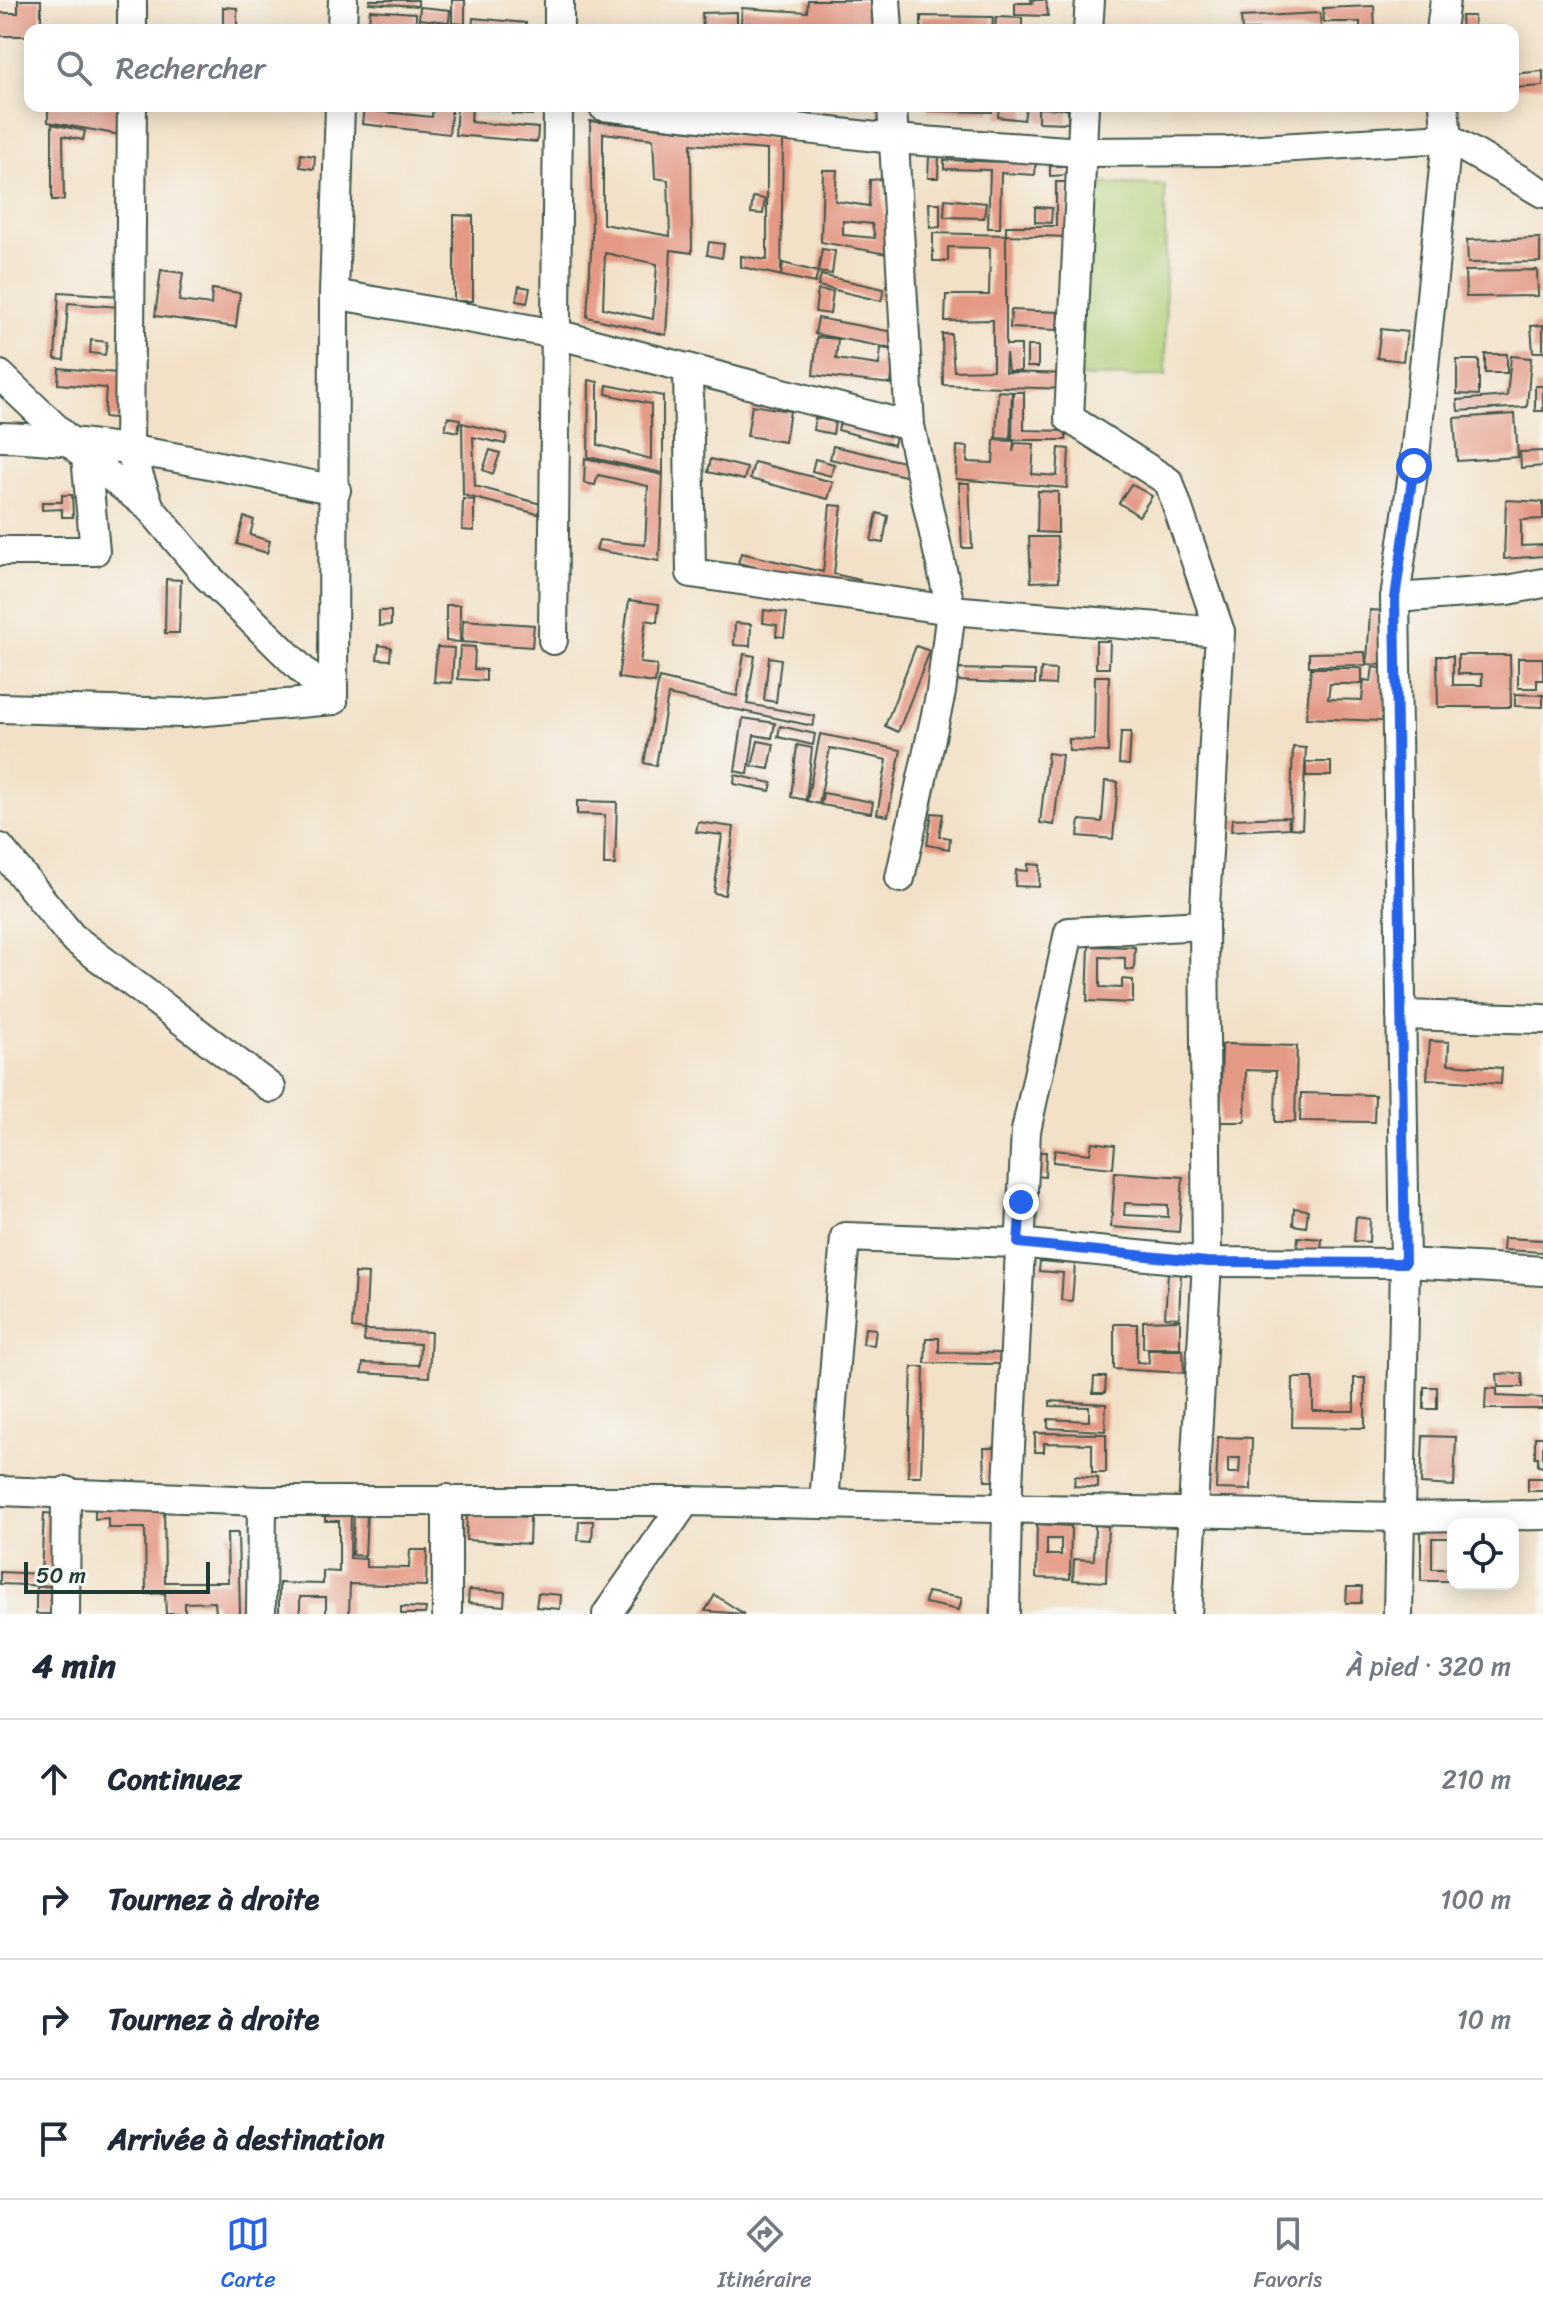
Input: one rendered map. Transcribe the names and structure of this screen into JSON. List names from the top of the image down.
{
  "scale_bar": "50 m",
  "page": {
    "search": "Rechercher",
    "scale": "50 m",
    "heading": ["4 min", "À pied · 320 m"],
    "list": [
      ["Continuez", "210 m"],
      ["Tournez à droite", "100 m"],
      ["Tournez à droite", "10 m"],
      "Arrivée à destination"
    ],
    "nav": ["Carte", "Itinéraire", "Favoris"]
  }
}
